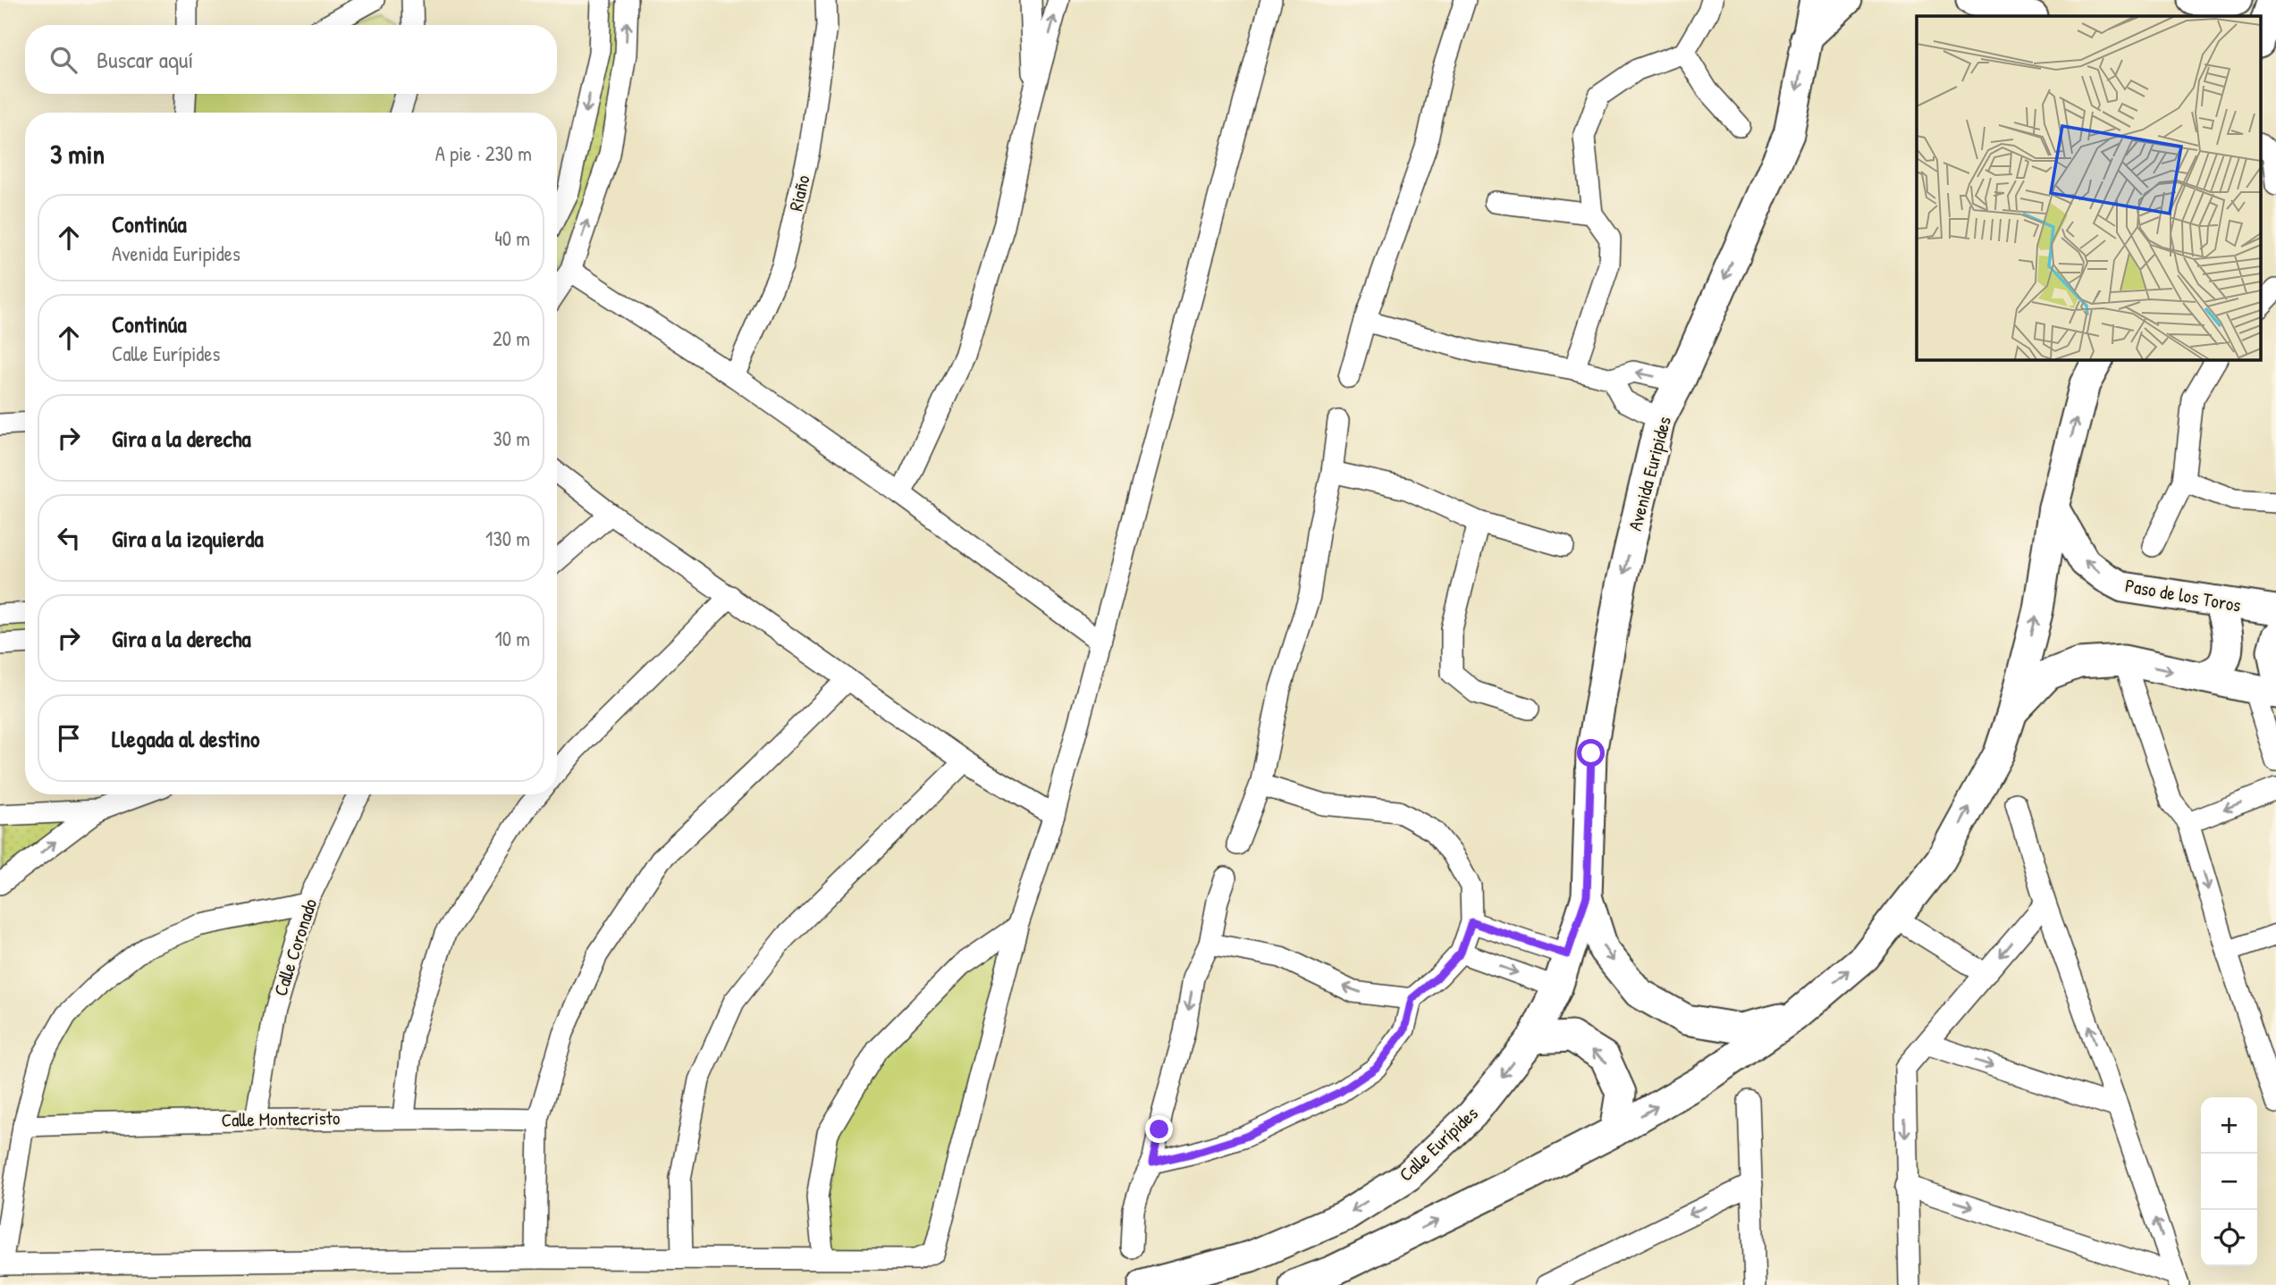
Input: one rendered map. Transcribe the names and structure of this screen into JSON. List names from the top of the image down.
{
  "streets": {
    "street": [
      "Riaño",
      "Avenida Euripides",
      "Paso de los Toros",
      "Calle Coronado",
      "Calle Montecristo",
      "Calle Eurípides"
    ]
  },
  "crossings": [
    ["Avenida Euripides", "Calle Eurípides"],
    ["Calle Coronado", "Calle Montecristo"]
  ],
  "one_way": ["Avenida Euripides"],
  "page": {
    "search": "Buscar aquí",
    "heading": ["3 min", "A pie · 230 m"],
    "list": [
      ["Continúa", "Avenida Euripides", "40 m"],
      ["Continúa", "Calle Eurípides", "20 m"],
      ["Gira a la derecha", "30 m"],
      ["Gira a la izquierda", "130 m"],
      ["Gira a la derecha", "10 m"],
      "Llegada al destino"
    ],
    "map_buttons": ["+", "−"]
  }
}
